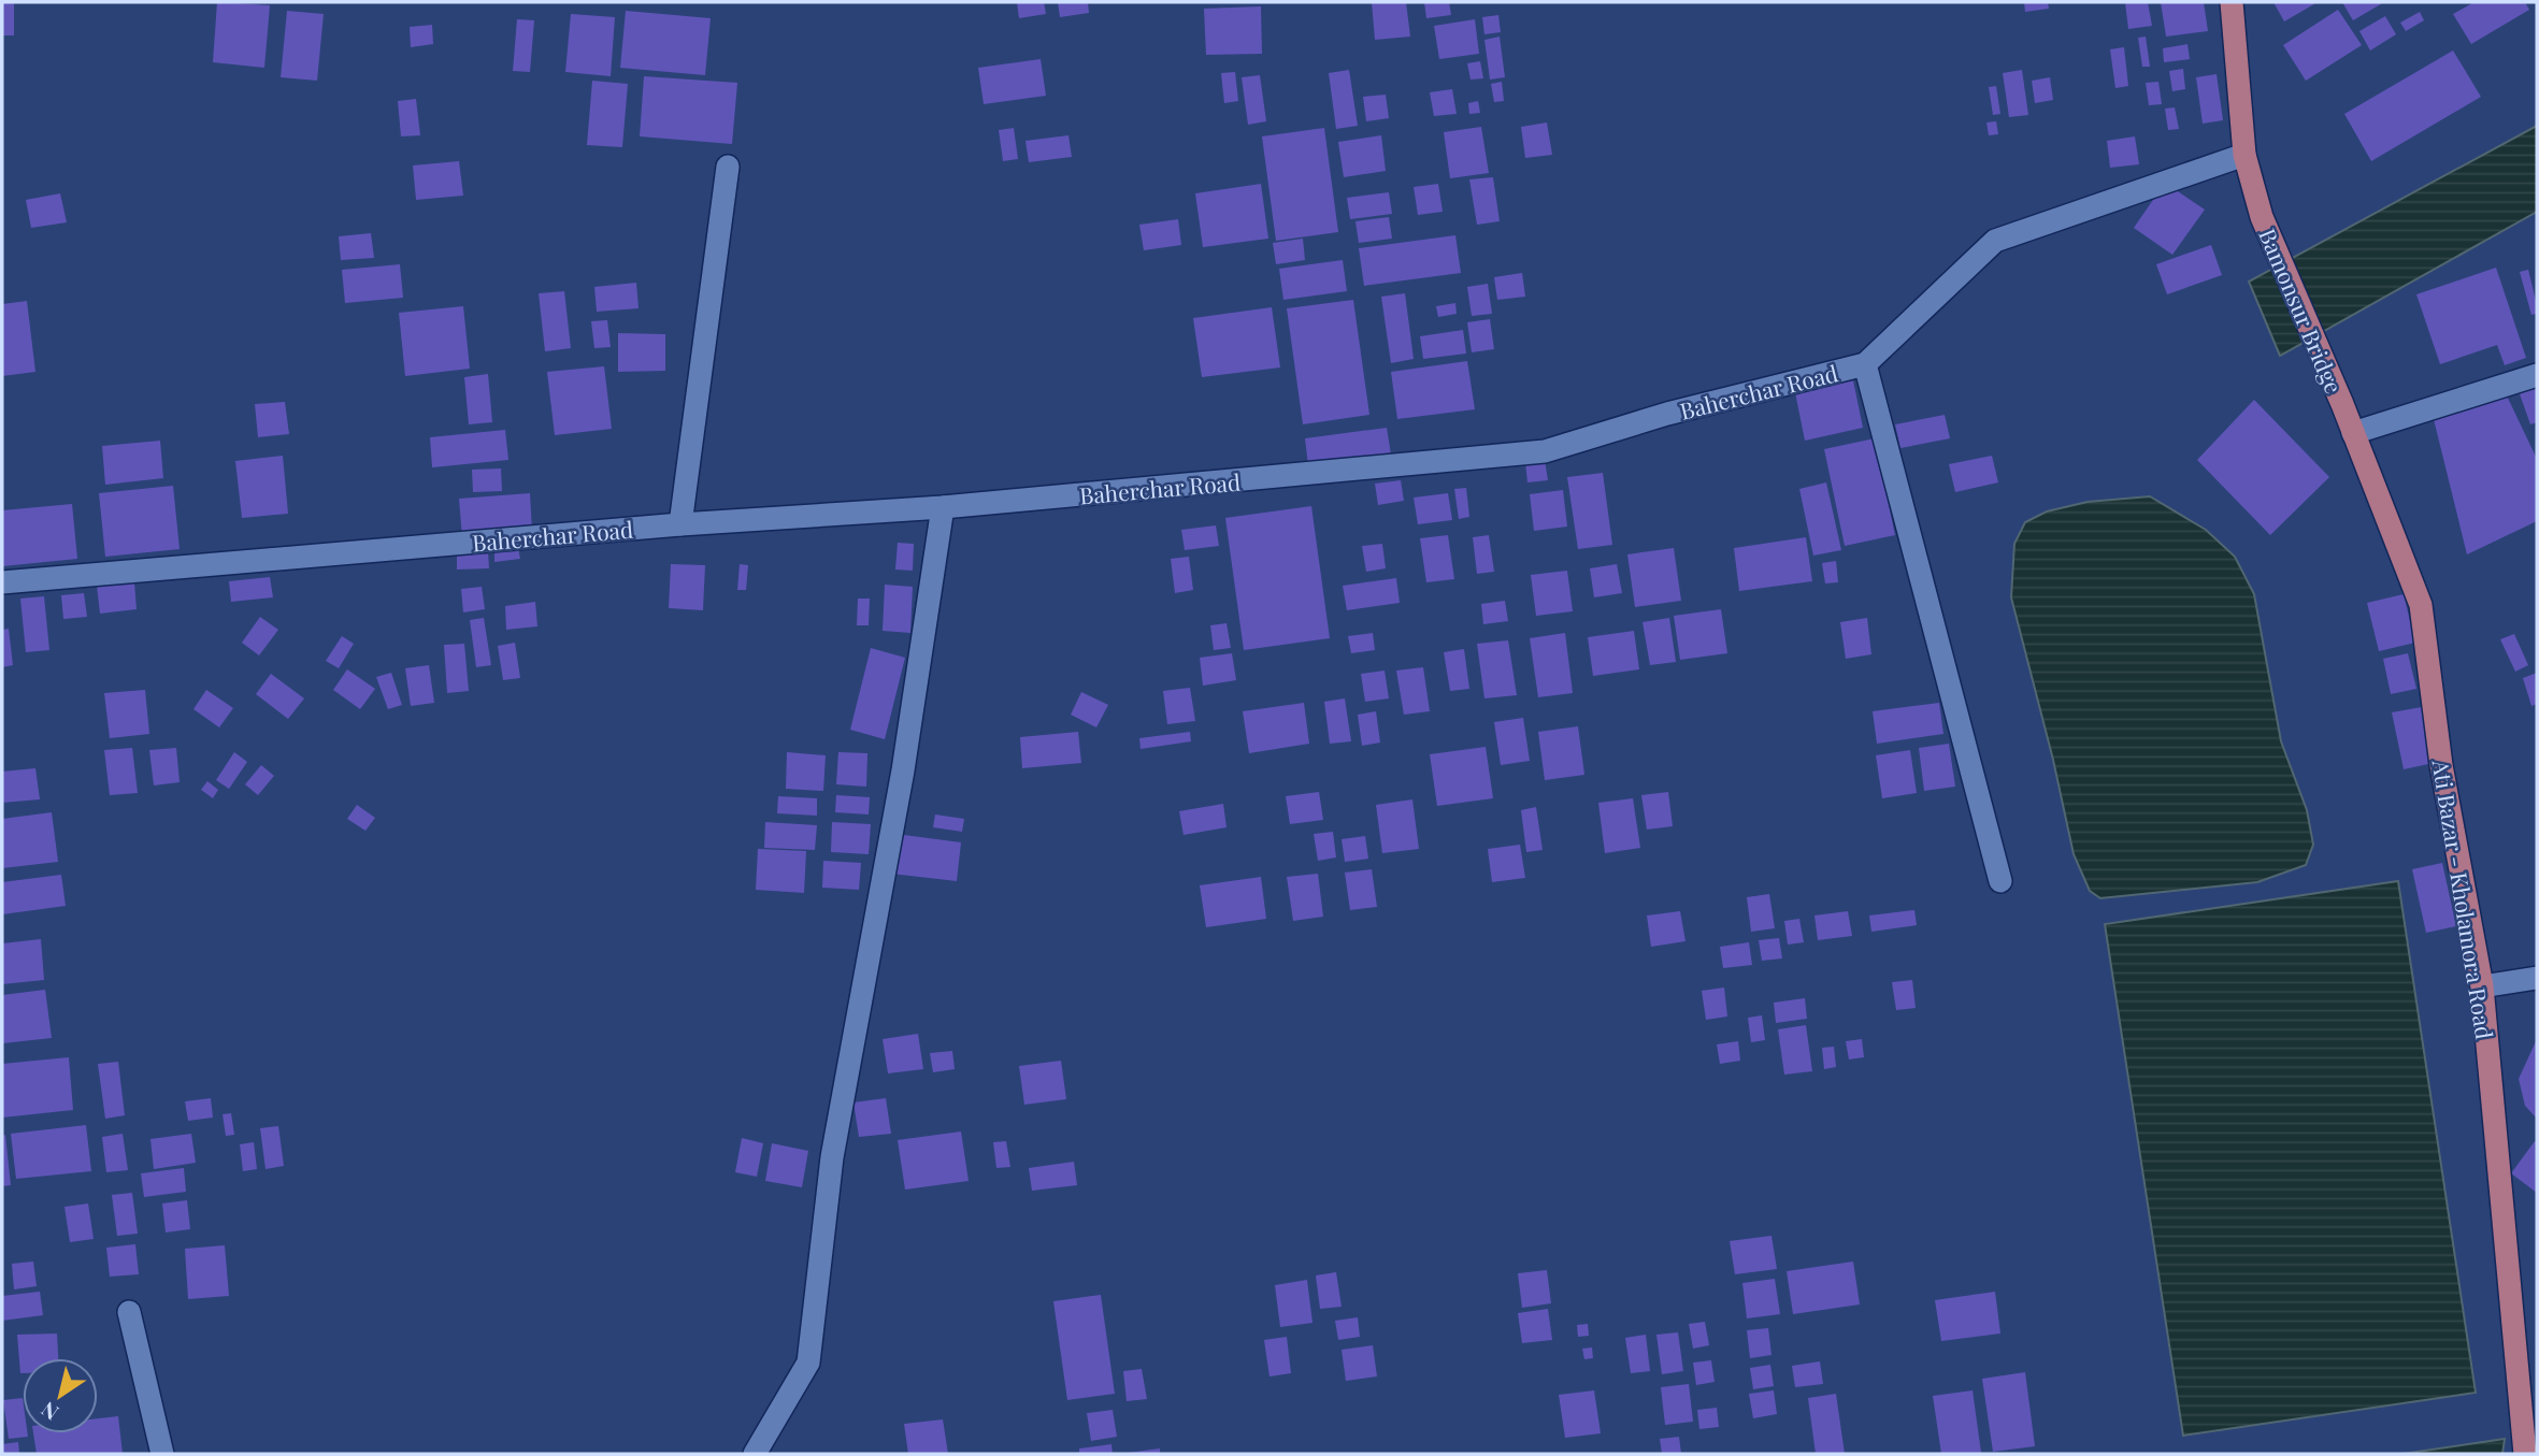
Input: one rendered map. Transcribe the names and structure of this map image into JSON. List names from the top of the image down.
{
  "streets": {
    "main road": ["Bamonsur Bridge", "Ati Bazar - Kholamora Road"],
    "street": ["Baherchar Road"]
  },
  "crossings": [
    ["Bamonsur Bridge", "Baherchar Road"],
    ["Bamonsur Bridge", "Ati Bazar - Kholamora Road"]
  ],
  "north": "bottom left"
}
